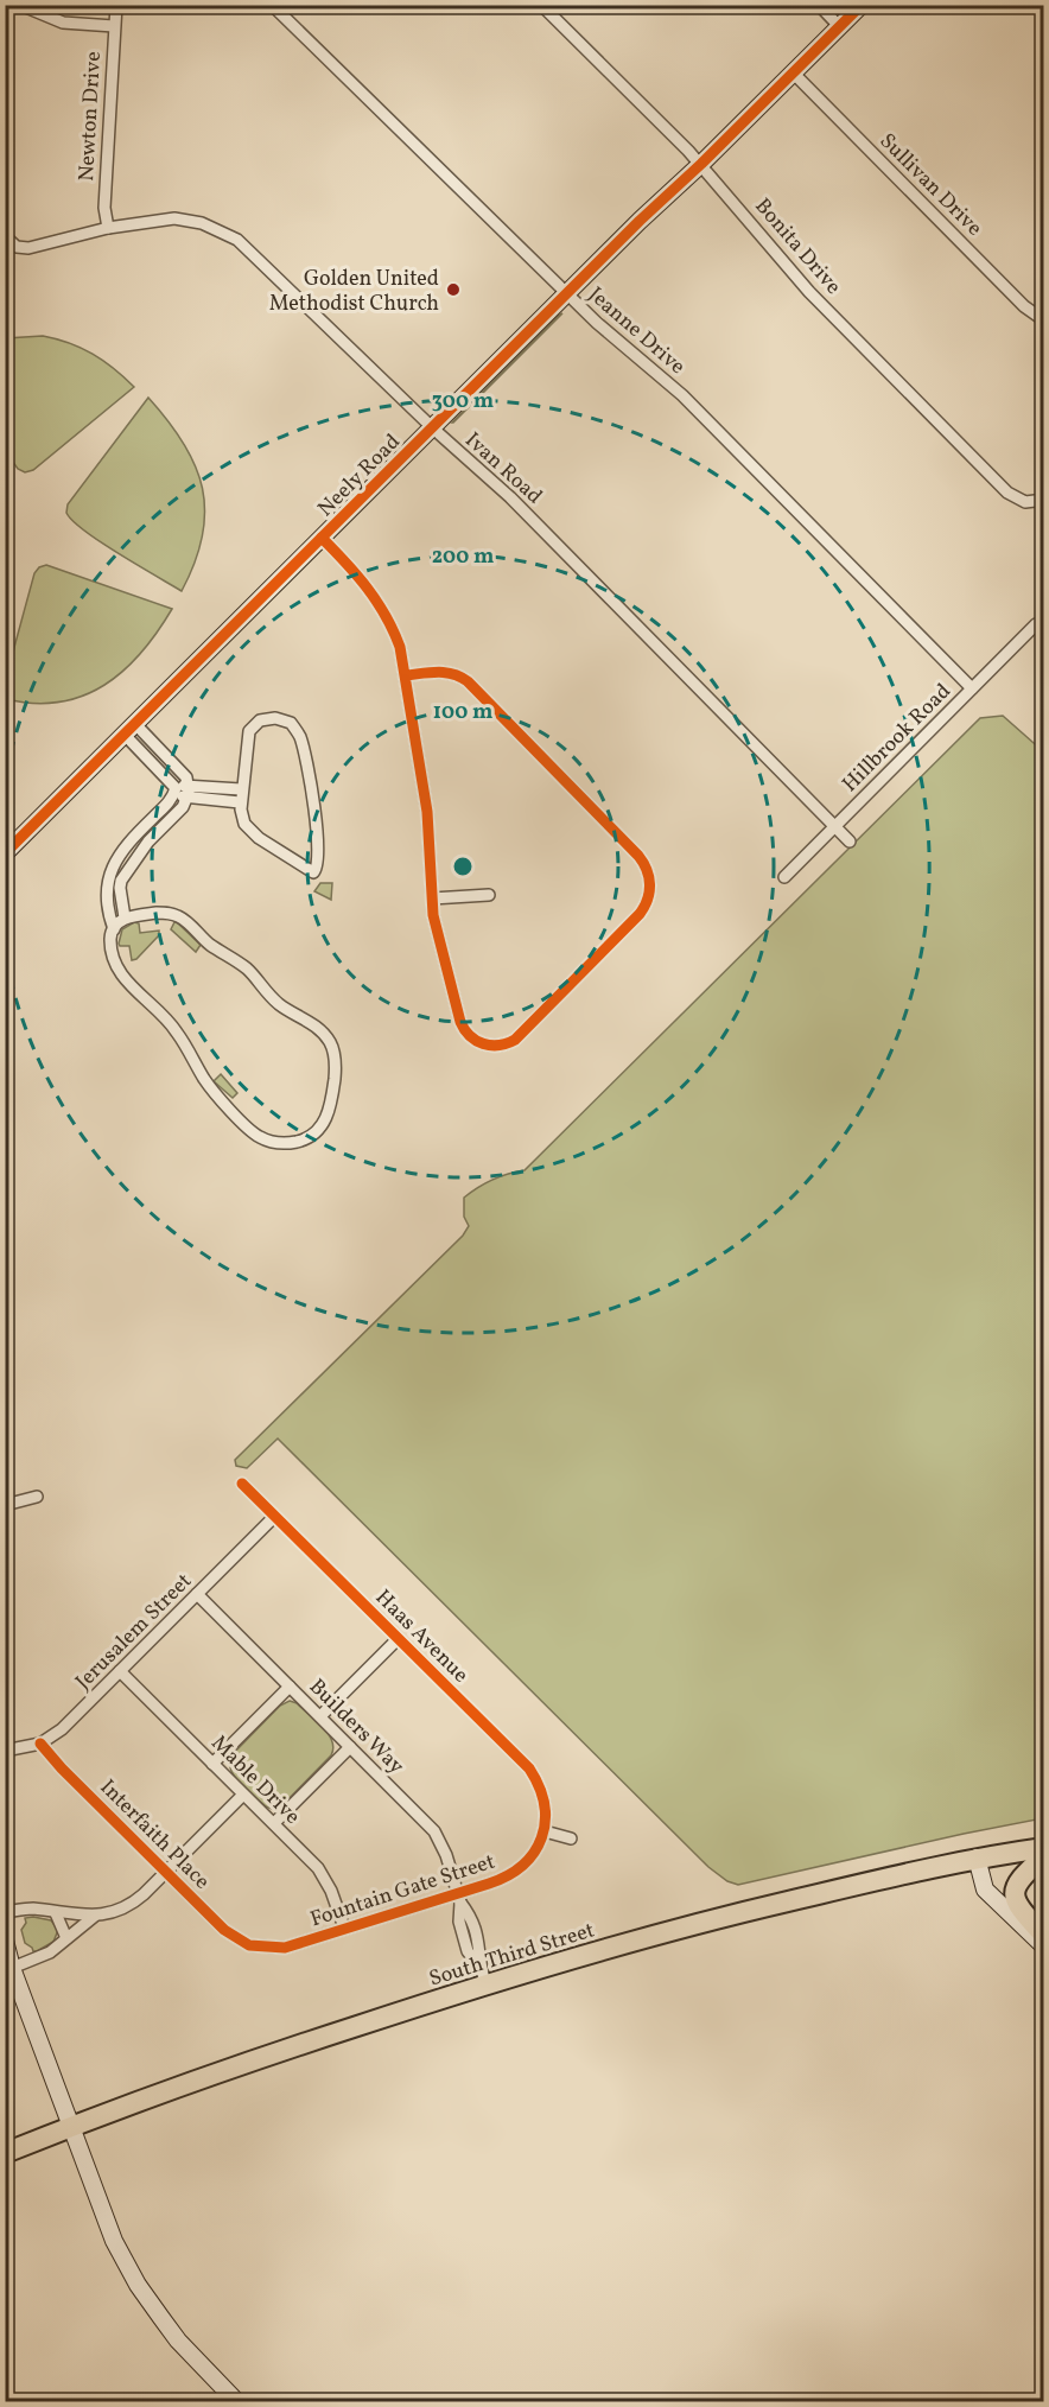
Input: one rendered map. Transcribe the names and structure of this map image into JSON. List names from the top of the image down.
{
  "streets": {
    "highway": ["South Third Street"],
    "street": [
      "Newton Drive",
      "Sullivan Drive",
      "Bonita Drive",
      "Jeanne Drive",
      "Ivan Road",
      "Neely Road",
      "Hillbrook Road",
      "Jerusalem Street",
      "Haas Avenue",
      "Builders Way",
      "Mable Drive",
      "Interfaith Place",
      "Fountain Gate Street"
    ]
  },
  "crossings": [
    ["Newton Drive", "Ivan Road"],
    ["Sullivan Drive", "Neely Road"],
    ["Bonita Drive", "Neely Road"],
    ["Jeanne Drive", "Neely Road"],
    ["Jeanne Drive", "Hillbrook Road"],
    ["Ivan Road", "Neely Road"],
    ["Ivan Road", "Hillbrook Road"],
    ["Jerusalem Street", "Haas Avenue"],
    ["Jerusalem Street", "Builders Way"],
    ["Jerusalem Street", "Mable Drive"],
    ["Jerusalem Street", "Interfaith Place"],
    ["Haas Avenue", "Fountain Gate Street"],
    ["Builders Way", "Fountain Gate Street"],
    ["Builders Way", "South Third Street"],
    ["Mable Drive", "Fountain Gate Street"],
    ["Interfaith Place", "Fountain Gate Street"]
  ],
  "places": ["Golden United Methodist Church"],
  "rings": ["300 m", "200 m", "100 m"]
}
